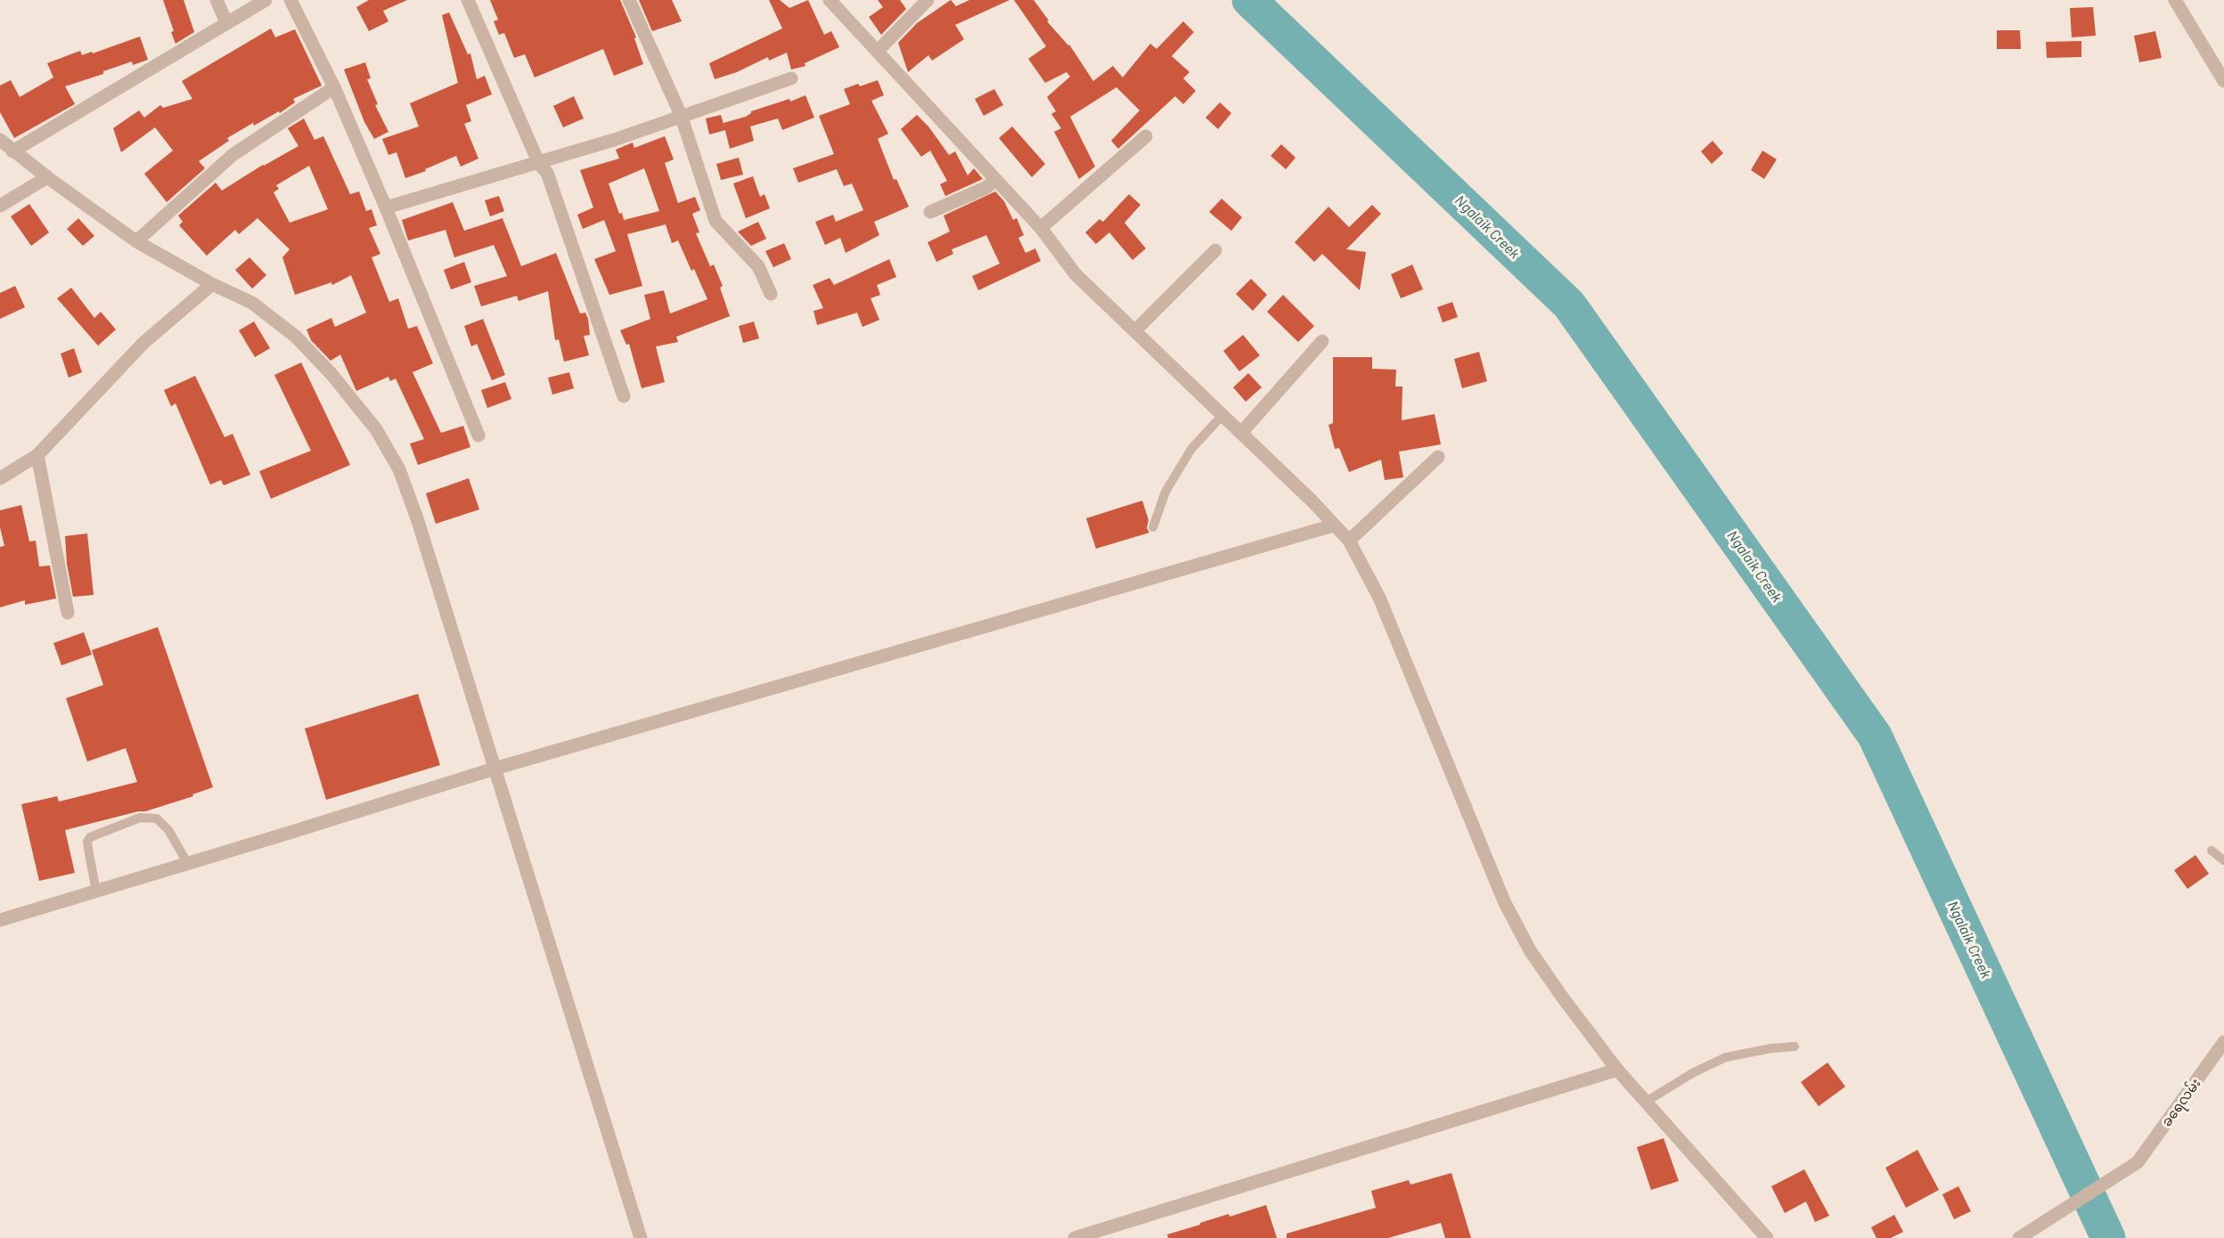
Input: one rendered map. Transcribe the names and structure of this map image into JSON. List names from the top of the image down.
{
  "streets": {
    "street": ["ခရေလမ်း"]
  },
  "water": ["Ngalaik Creek"]
}
